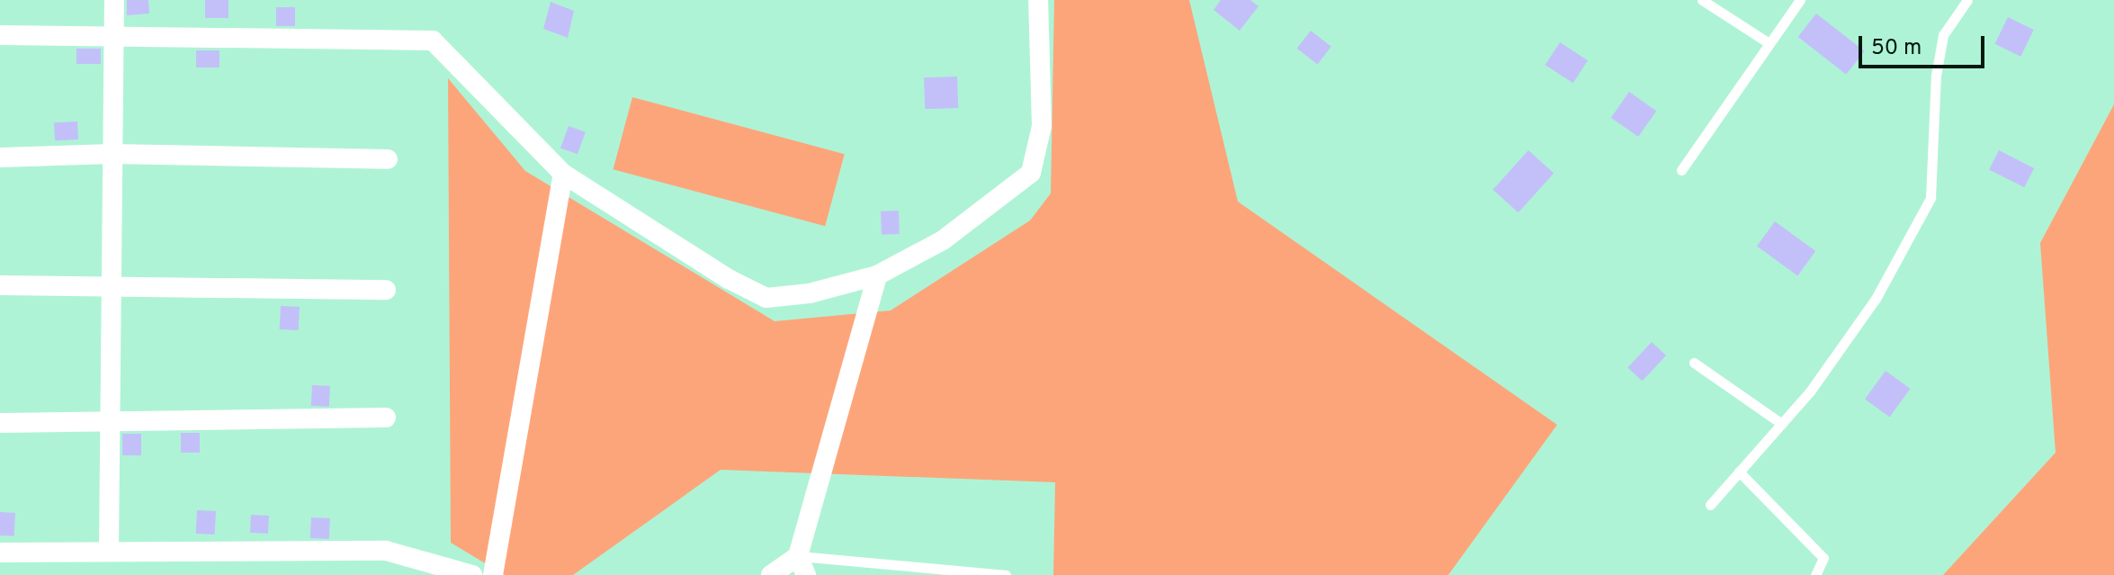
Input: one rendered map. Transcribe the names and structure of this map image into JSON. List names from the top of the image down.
{
  "scale_bar": "50 m"
}
